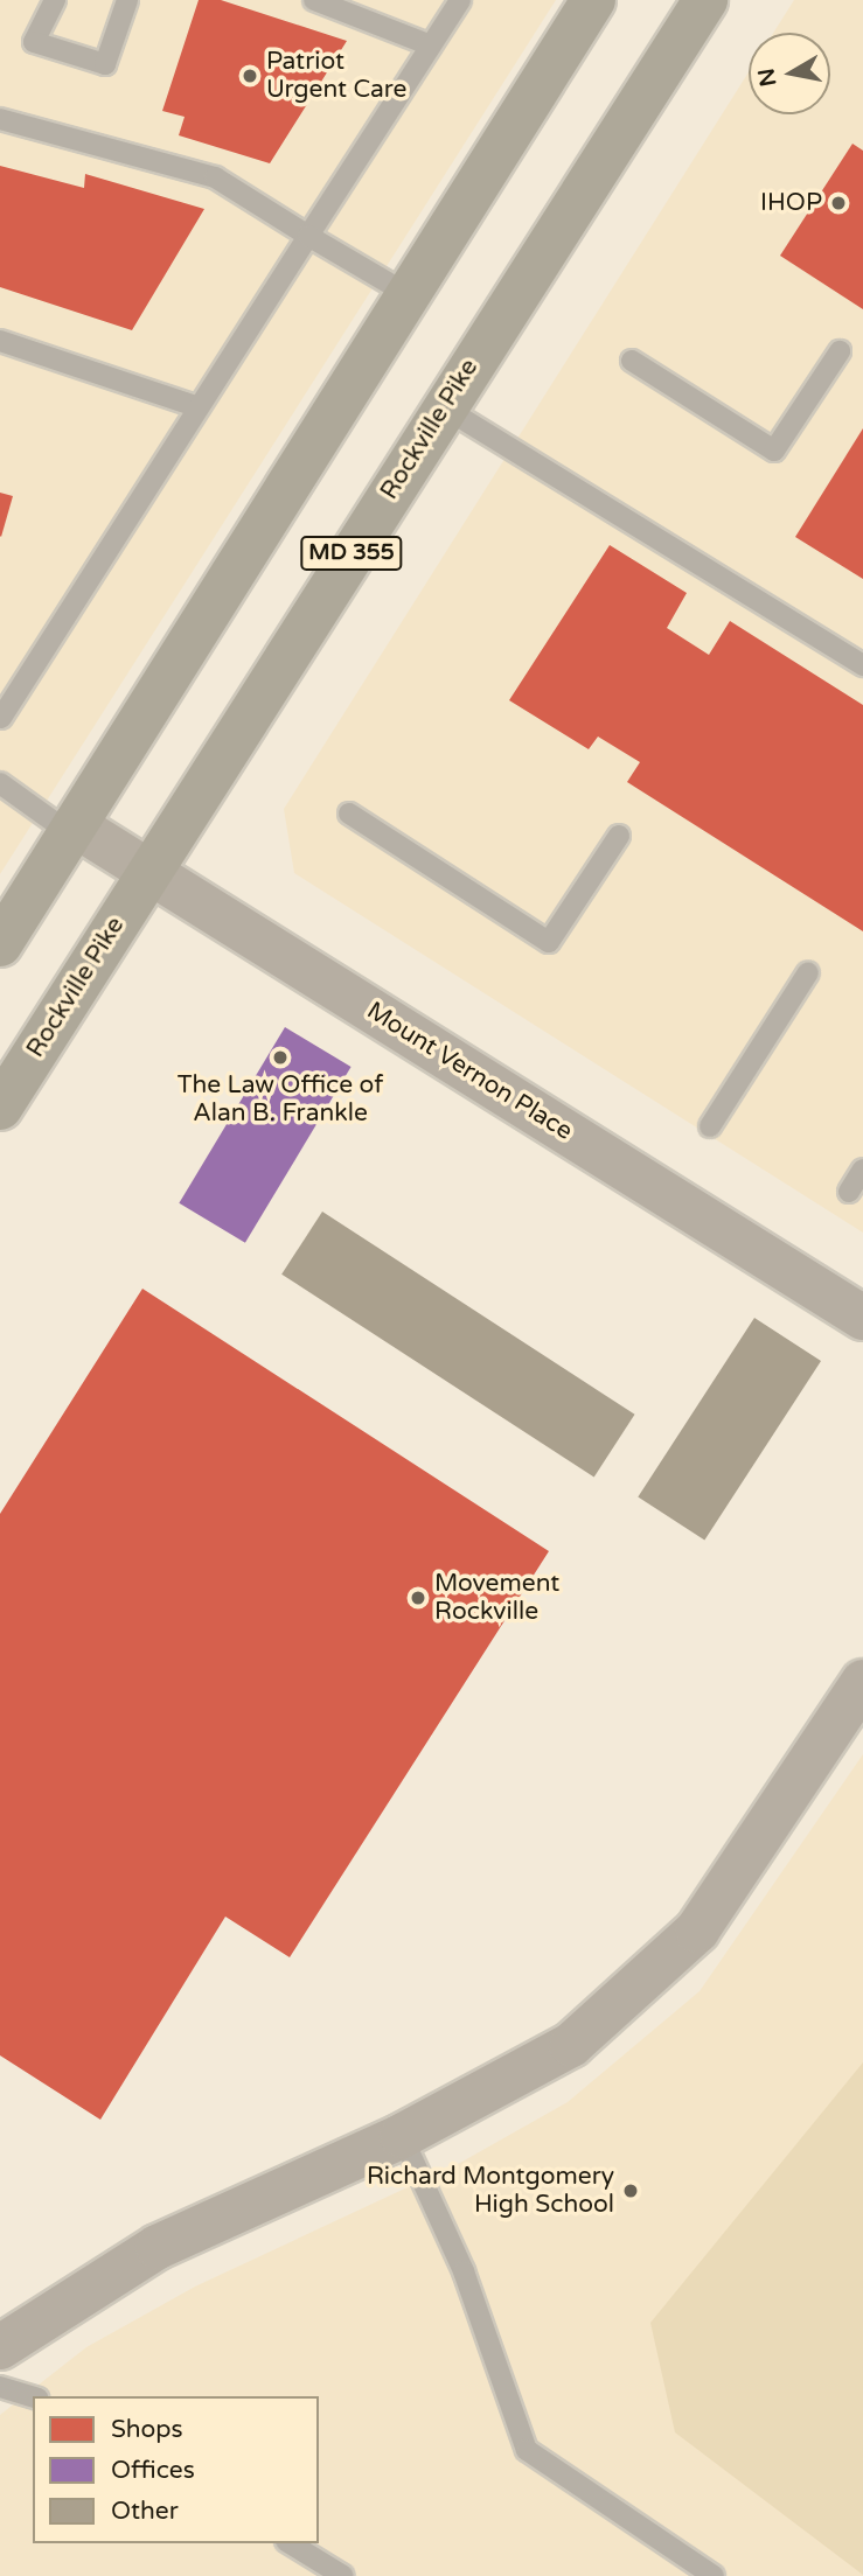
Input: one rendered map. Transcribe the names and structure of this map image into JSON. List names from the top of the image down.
{
  "streets": {
    "main road": ["Rockville Pike", "MD 355"],
    "street": ["Mount Vernon Place"]
  },
  "crossings": [
    ["Rockville Pike", "Mount Vernon Place"]
  ],
  "places": [
    "Patriot Urgent Care",
    "IHOP",
    "The Law Office of Alan B. Frankle",
    "Movement Rockville",
    "Richard Montgomery High School"
  ],
  "legend": ["Shops", "Offices", "Other"],
  "north": "left"
}
